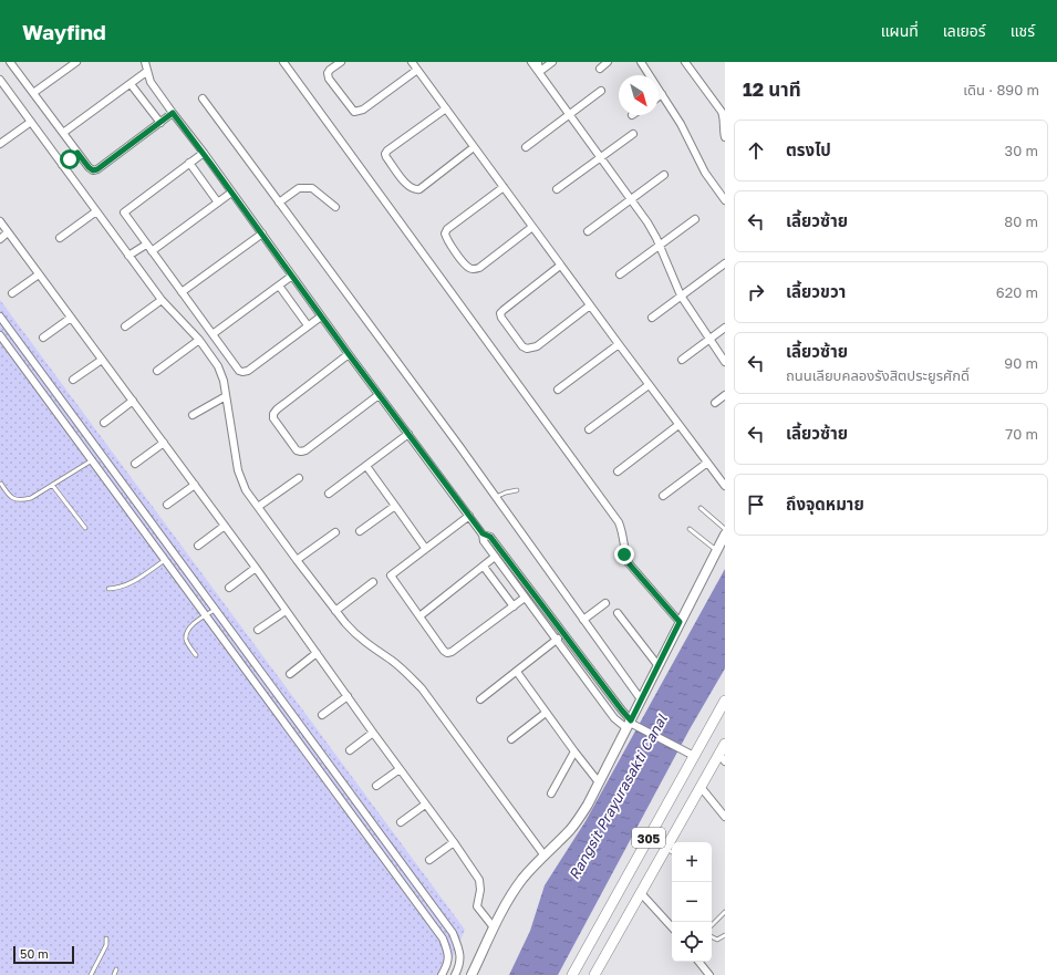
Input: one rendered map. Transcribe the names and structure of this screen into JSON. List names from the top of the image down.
{
  "streets": {
    "main road": ["305"]
  },
  "water": ["Rangsit Prayurasakti Canal"],
  "scale_bar": "50 m",
  "north": "bottom right",
  "page": {
    "header": "Wayfind",
    "nav": ["แผนที่", "เลเยอร์", "แชร์"],
    "heading": ["12 นาที", "เดิน · 890 m"],
    "list": [
      ["ตรงไป", "30 m"],
      ["เลี้ยวซ้าย", "80 m"],
      ["เลี้ยวขวา", "620 m"],
      ["เลี้ยวซ้าย", "ถนนเลียบคลองรังสิตประยูรศักดิ์", "90 m"],
      ["เลี้ยวซ้าย", "70 m"],
      "ถึงจุดหมาย"
    ],
    "map_buttons": ["+", "−"],
    "scale": "50 m"
  }
}
